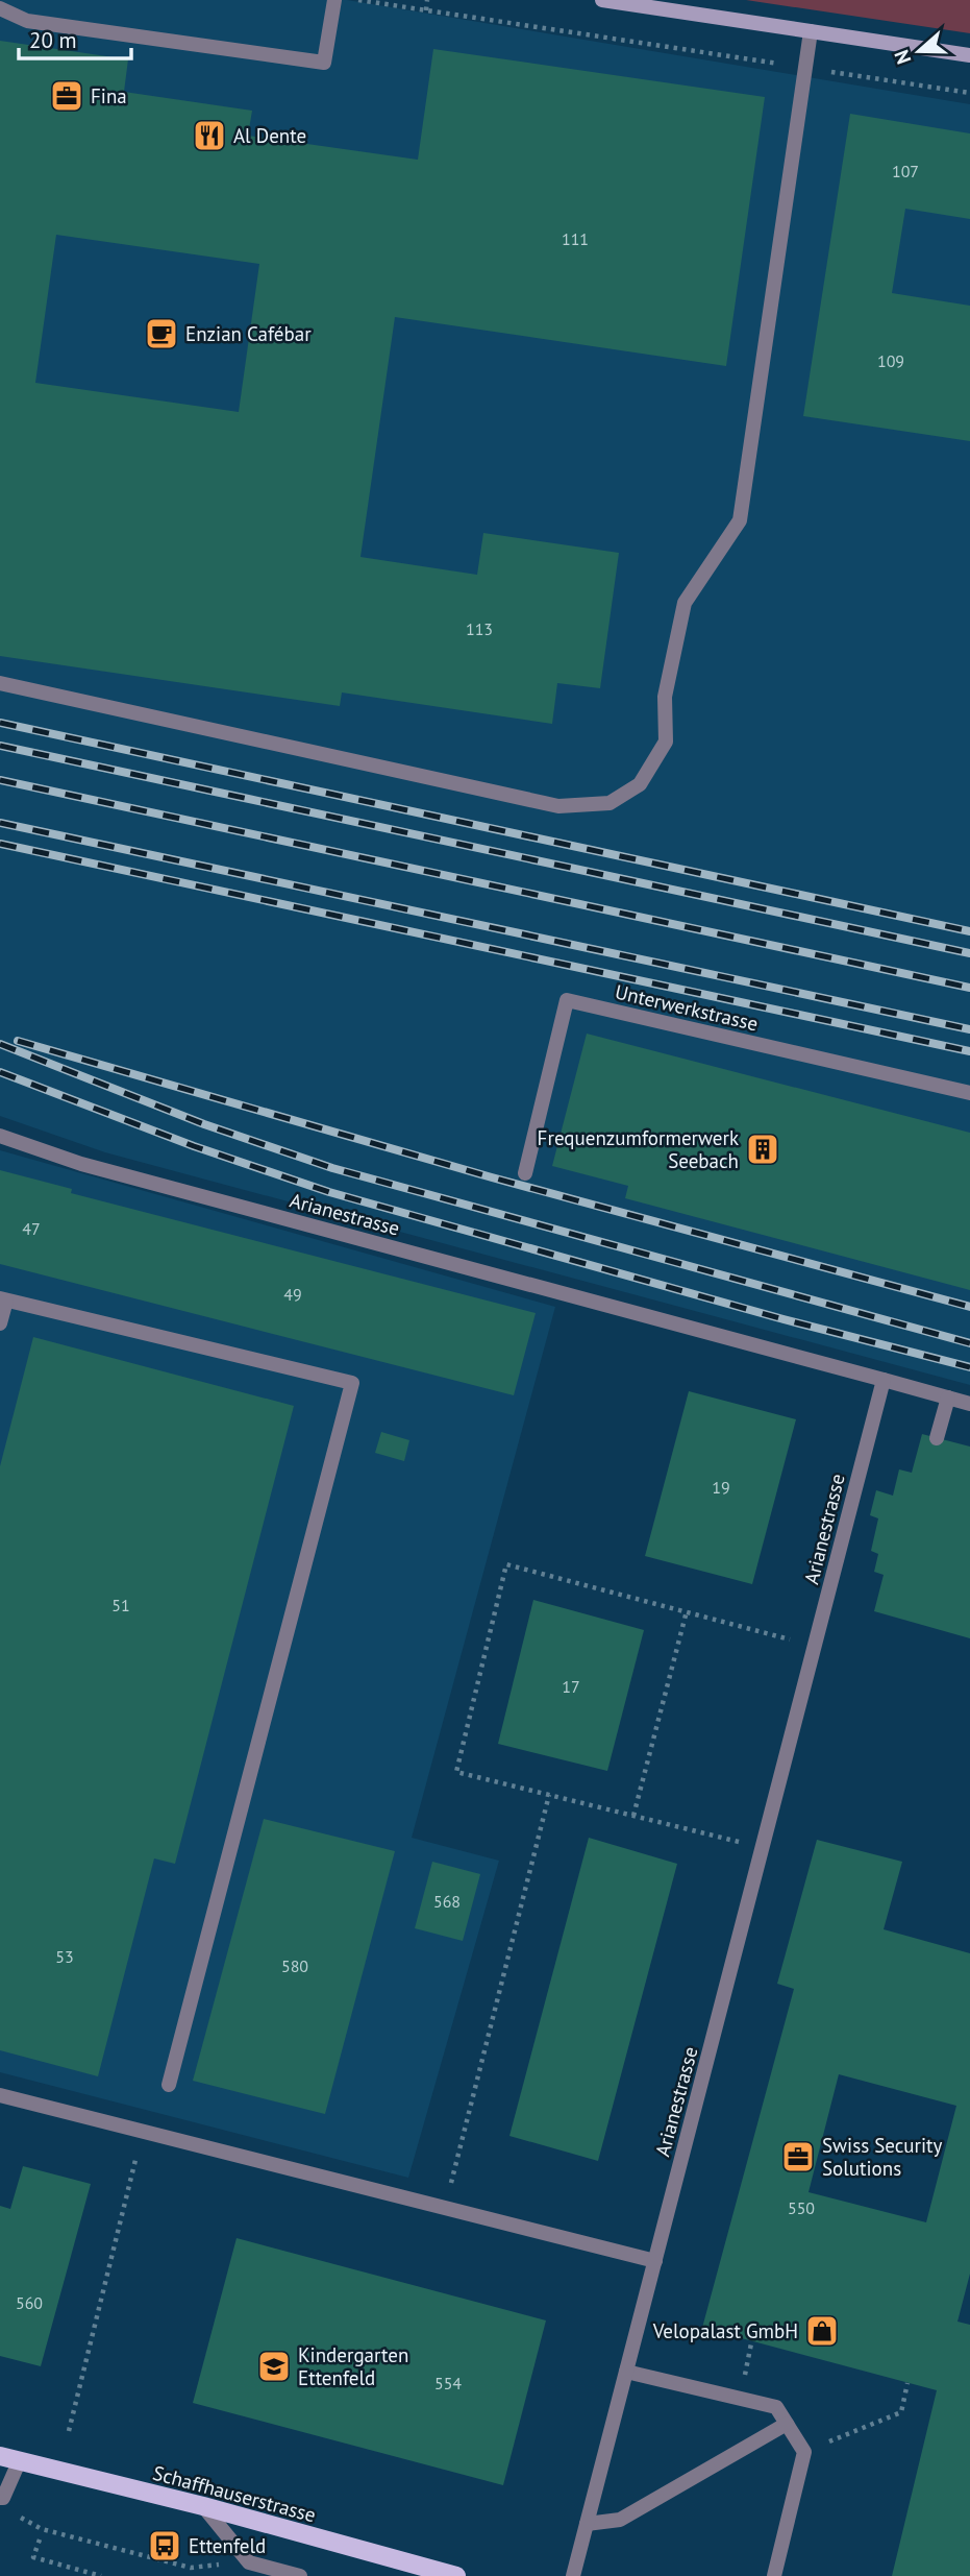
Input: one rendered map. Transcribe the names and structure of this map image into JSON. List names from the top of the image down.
{
  "streets": {
    "main road": ["Schaffhauserstrasse"],
    "street": ["Unterwerkstrasse", "Arianestrasse"]
  },
  "places": {
    "office": ["Fina", "Swiss Security Solutions"],
    "restaurant": ["Al Dente"],
    "cafe": ["Enzian Cafébar"],
    "building": ["Frequenzumformerwerk Seebach"],
    "shop": ["Velopalast GmbH"],
    "school or university": ["Kindergarten Ettenfeld"],
    "bus stop": ["Ettenfeld"]
  },
  "house_numbers": [
    "107",
    "111",
    "109",
    "113",
    "47",
    "49",
    "19",
    "51",
    "17",
    "568",
    "53",
    "580",
    "550",
    "560",
    "554"
  ],
  "scale_bar": "20 m",
  "north": "left"
}
